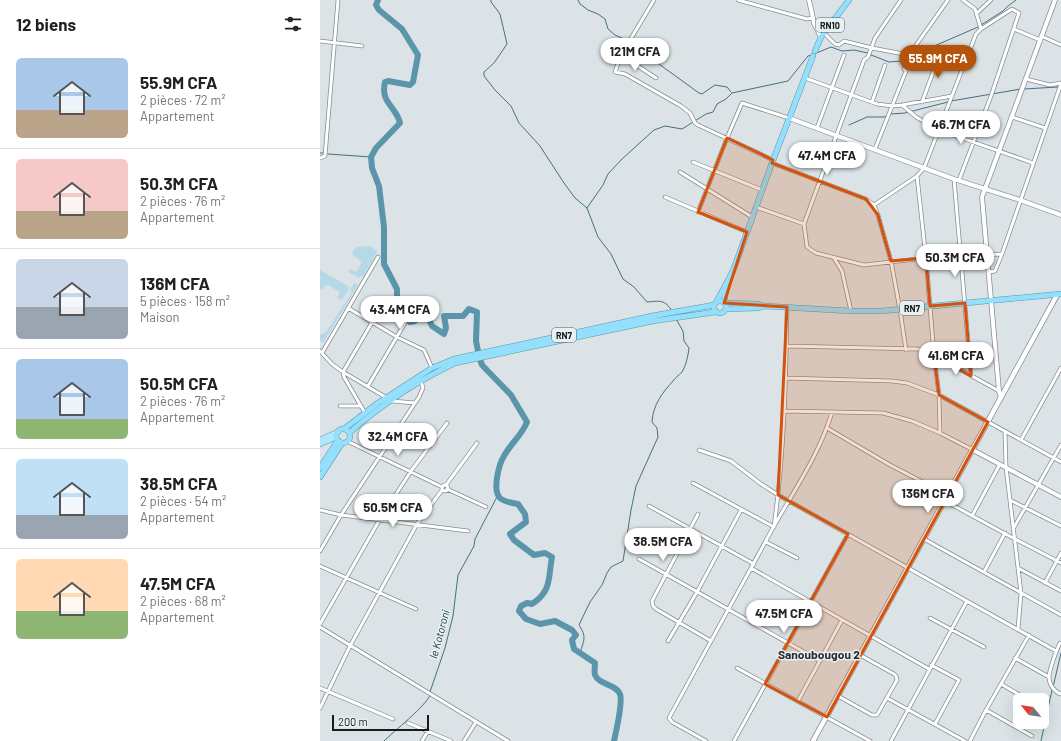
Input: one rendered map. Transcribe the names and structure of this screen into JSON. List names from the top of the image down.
{
  "streets": {
    "highway": ["RN10", "RN7"]
  },
  "crossings": [
    ["RN10", "RN7"]
  ],
  "districts": ["Sanoubougou 2"],
  "water": ["le Kotoroni"],
  "scale_bar": "200 m",
  "north": "top left",
  "page": {
    "heading": "12 biens",
    "price": [
      "121M CFA",
      "55.9M CFA",
      "46.7M CFA",
      "47.4M CFA",
      "50.3M CFA",
      "43.4M CFA",
      "41.6M CFA",
      "32.4M CFA",
      "136M CFA",
      "50.5M CFA",
      "38.5M CFA",
      "47.5M CFA"
    ],
    "list": [
      {
        "name": "55.9M CFA",
        "note": "2 pièces · 72 m² · Appartement"
      },
      {
        "name": "50.3M CFA",
        "note": "2 pièces · 76 m² · Appartement"
      },
      {
        "name": "136M CFA",
        "note": "5 pièces · 158 m² · Maison"
      },
      {
        "name": "50.5M CFA",
        "note": "2 pièces · 76 m² · Appartement"
      },
      {
        "name": "38.5M CFA",
        "note": "2 pièces · 54 m² · Appartement"
      },
      {
        "name": "47.5M CFA",
        "note": "2 pièces · 68 m² · Appartement"
      }
    ],
    "scale": "200 m"
  }
}
